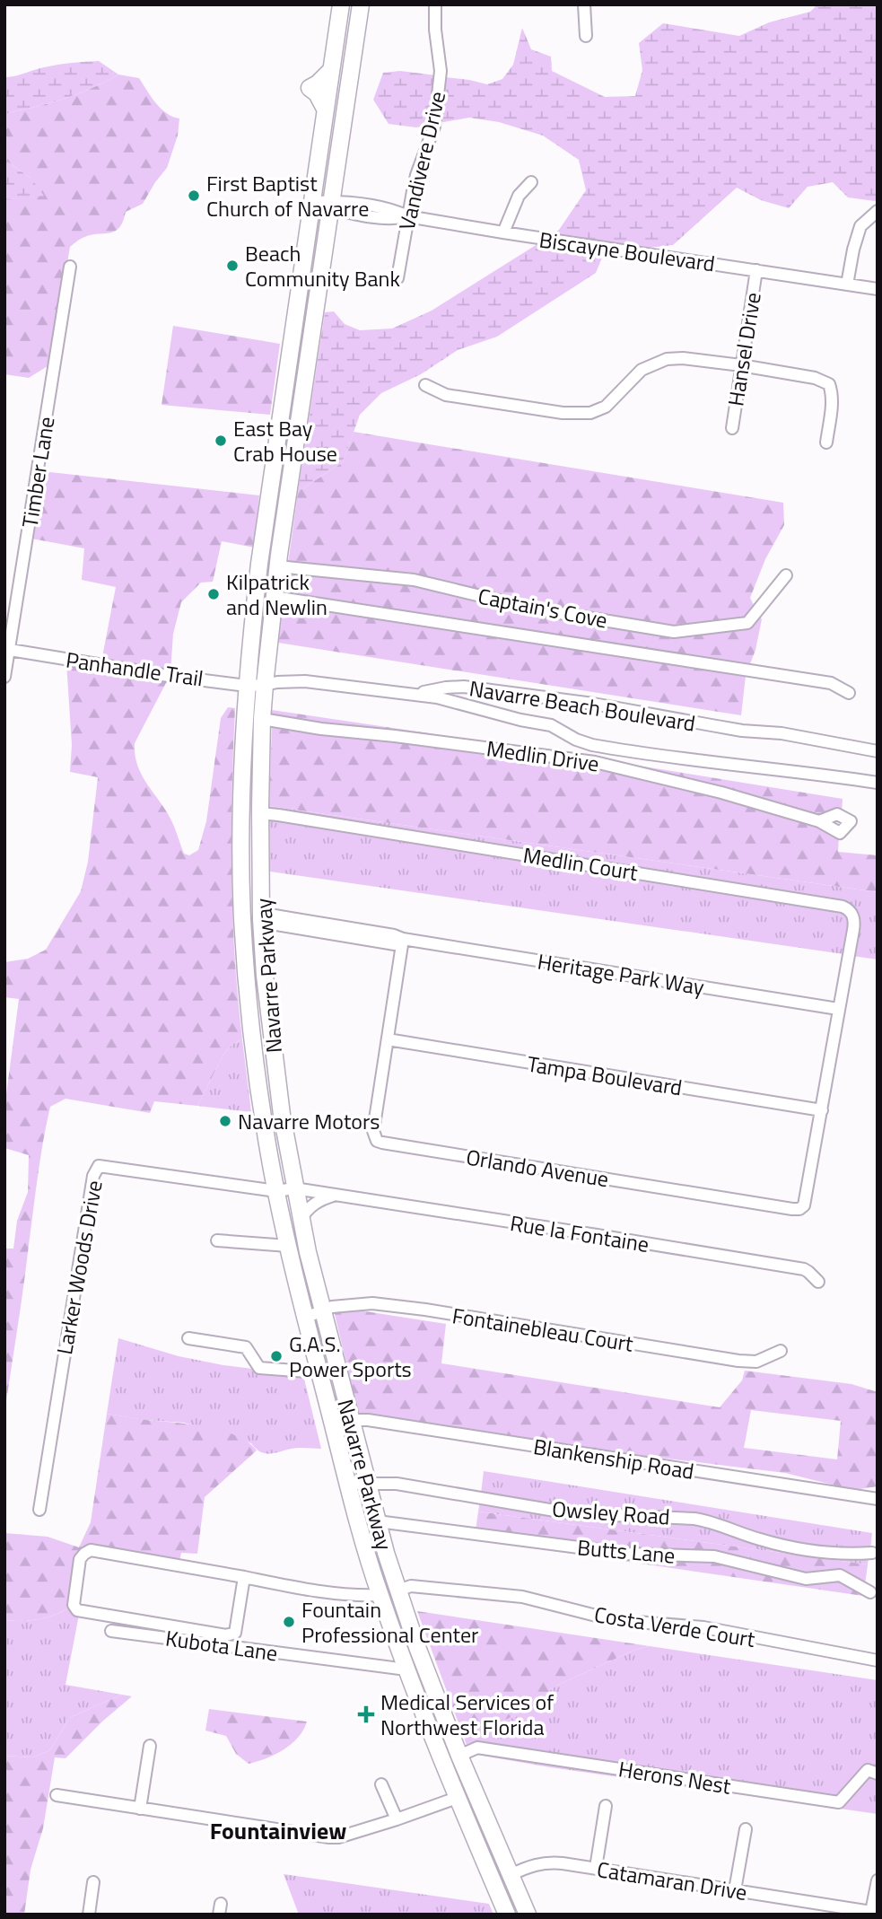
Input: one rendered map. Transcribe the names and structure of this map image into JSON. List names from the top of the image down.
{
  "streets": {
    "highway": ["Navarre Parkway"],
    "street": [
      "Vandivere Drive",
      "Biscayne Boulevard",
      "Hansel Drive",
      "Timber Lane",
      "Captain's Cove",
      "Panhandle Trail",
      "Navarre Beach Boulevard",
      "Medlin Drive",
      "Medlin Court",
      "Heritage Park Way",
      "Tampa Boulevard",
      "Orlando Avenue",
      "Rue la Fontaine",
      "Larker Woods Drive",
      "Fontainebleau Court",
      "Blankenship Road",
      "Owsley Road",
      "Butts Lane",
      "Costa Verde Court",
      "Kubota Lane",
      "Herons Nest",
      "Catamaran Drive"
    ]
  },
  "crossings": [
    ["Vandivere Drive", "Biscayne Boulevard"],
    ["Biscayne Boulevard", "Hansel Drive"],
    ["Biscayne Boulevard", "Navarre Parkway"],
    ["Timber Lane", "Panhandle Trail"],
    ["Captain's Cove", "Navarre Parkway"],
    ["Panhandle Trail", "Navarre Beach Boulevard"],
    ["Panhandle Trail", "Navarre Parkway"],
    ["Medlin Drive", "Navarre Parkway"],
    ["Medlin Court", "Heritage Park Way"],
    ["Medlin Court", "Navarre Parkway"],
    ["Heritage Park Way", "Navarre Parkway"],
    ["Heritage Park Way", "Orlando Avenue"],
    ["Navarre Parkway", "Rue la Fontaine"],
    ["Navarre Parkway", "Larker Woods Drive"],
    ["Navarre Parkway", "Fontainebleau Court"],
    ["Navarre Parkway", "Blankenship Road"],
    ["Navarre Parkway", "Owsley Road"],
    ["Navarre Parkway", "Butts Lane"],
    ["Navarre Parkway", "Costa Verde Court"],
    ["Navarre Parkway", "Kubota Lane"],
    ["Navarre Parkway", "Herons Nest"],
    ["Navarre Parkway", "Catamaran Drive"],
    ["Tampa Boulevard", "Orlando Avenue"],
    ["Rue la Fontaine", "Larker Woods Drive"]
  ],
  "districts": ["Fountainview"],
  "places": {
    "other": [
      "First Baptist Church of Navarre",
      "Beach Community Bank",
      "East Bay Crab House",
      "Kilpatrick and Newlin",
      "Navarre Motors",
      "G.A.S. Power Sports",
      "Fountain Professional Center"
    ],
    "health": ["Medical Services of Northwest Florida"]
  }
}
